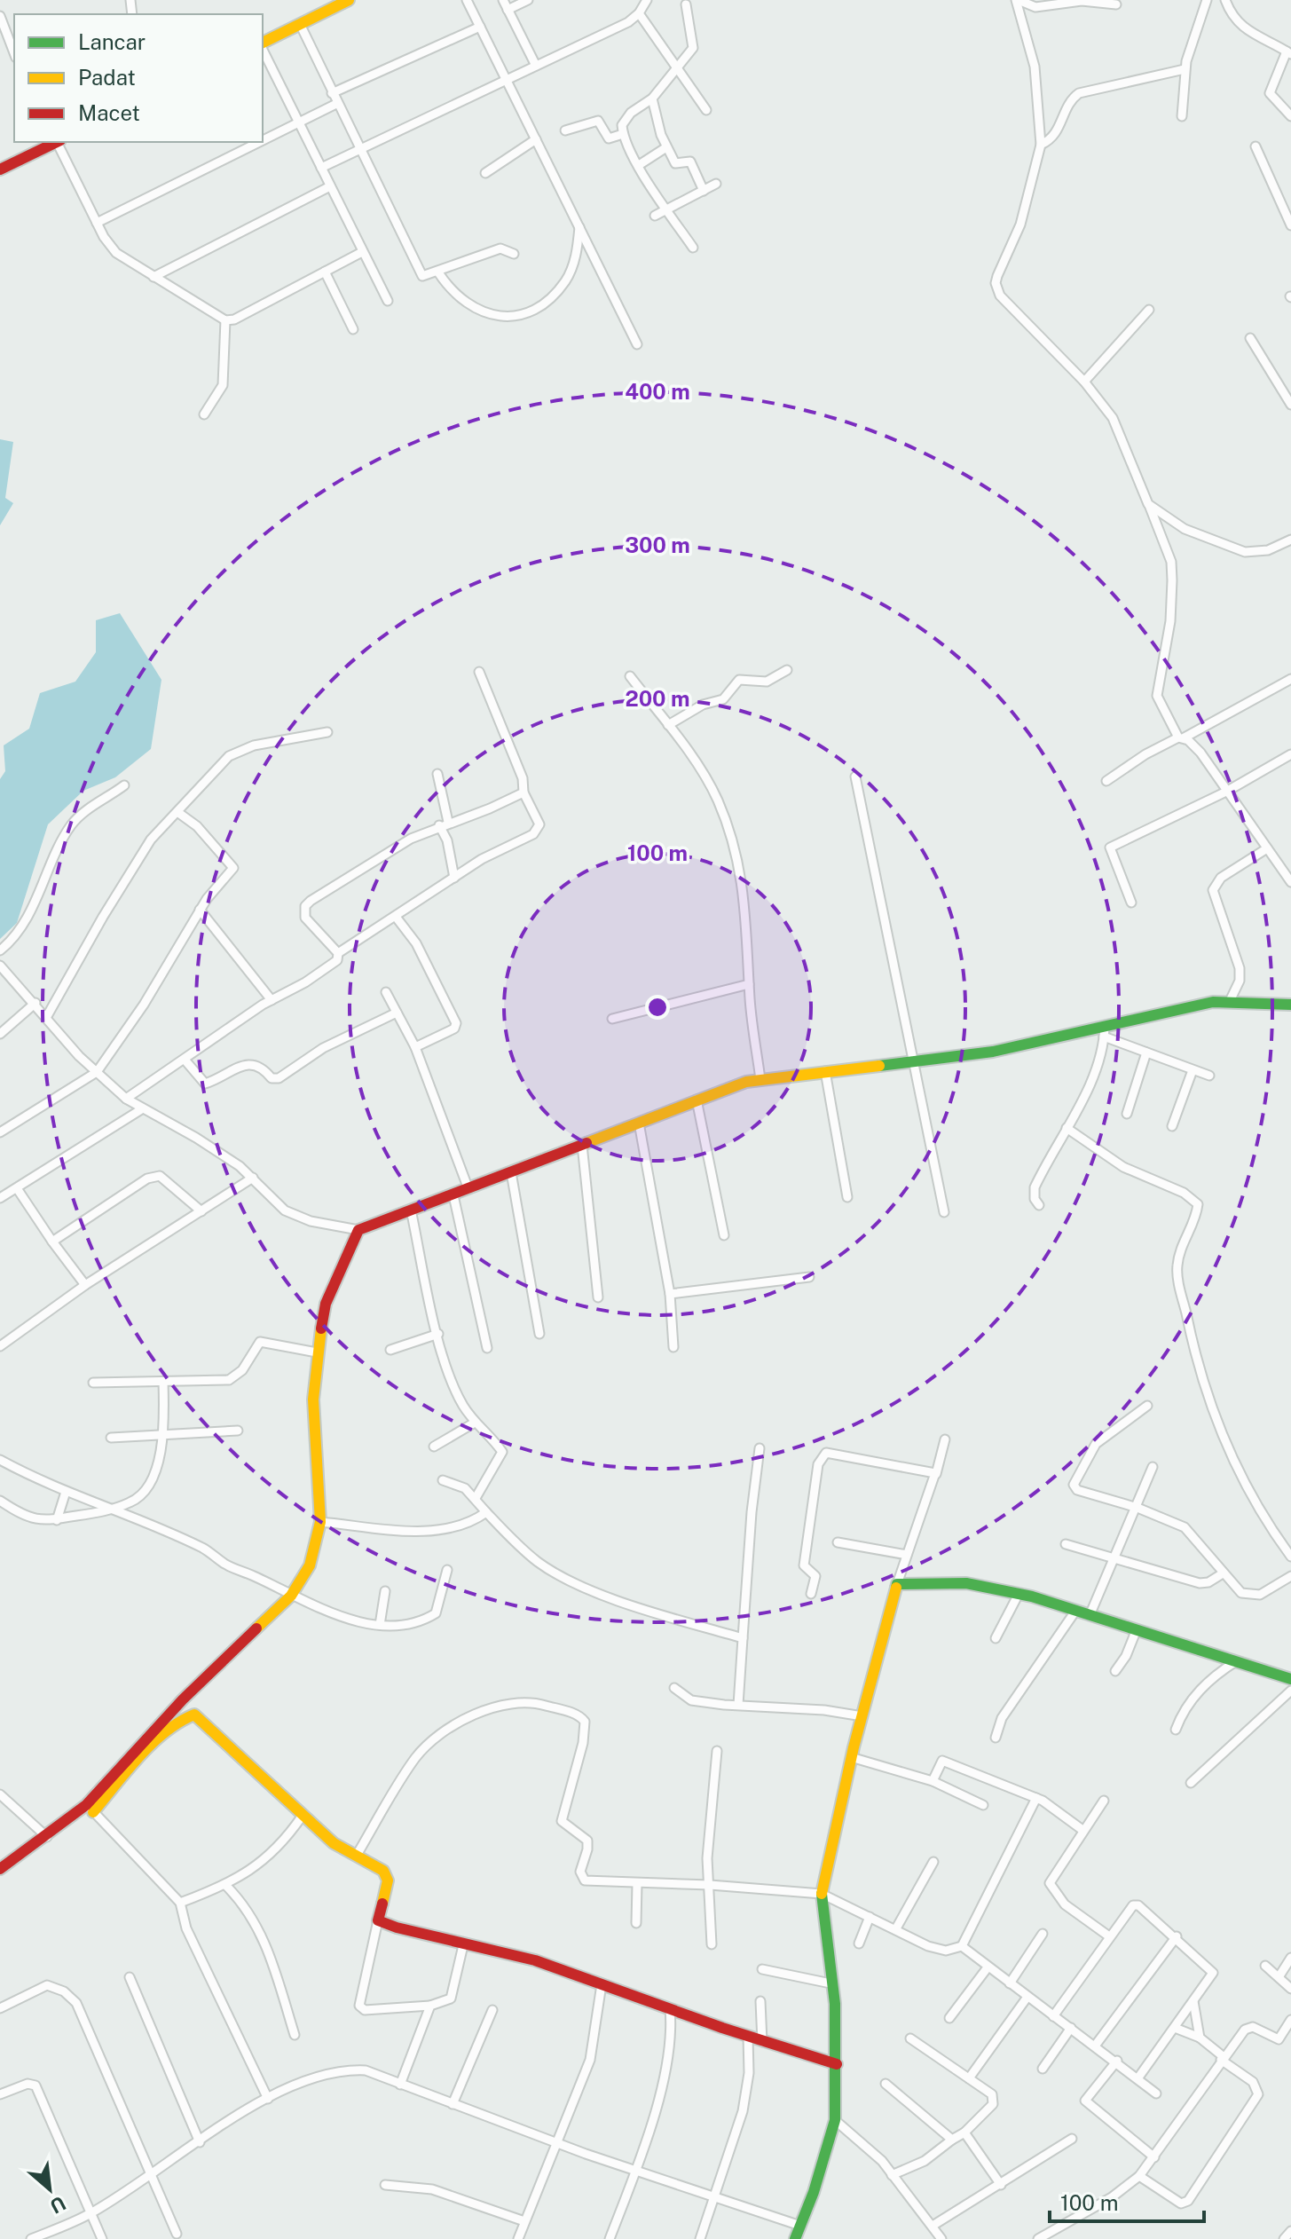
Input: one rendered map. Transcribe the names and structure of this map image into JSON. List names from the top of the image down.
{
  "legend": ["Lancar", "Padat", "Macet"],
  "scale_bar": "100 m",
  "north": "bottom right",
  "rings": [
    "400 m",
    "300 m",
    "200 m",
    "100 m"
  ]
}
